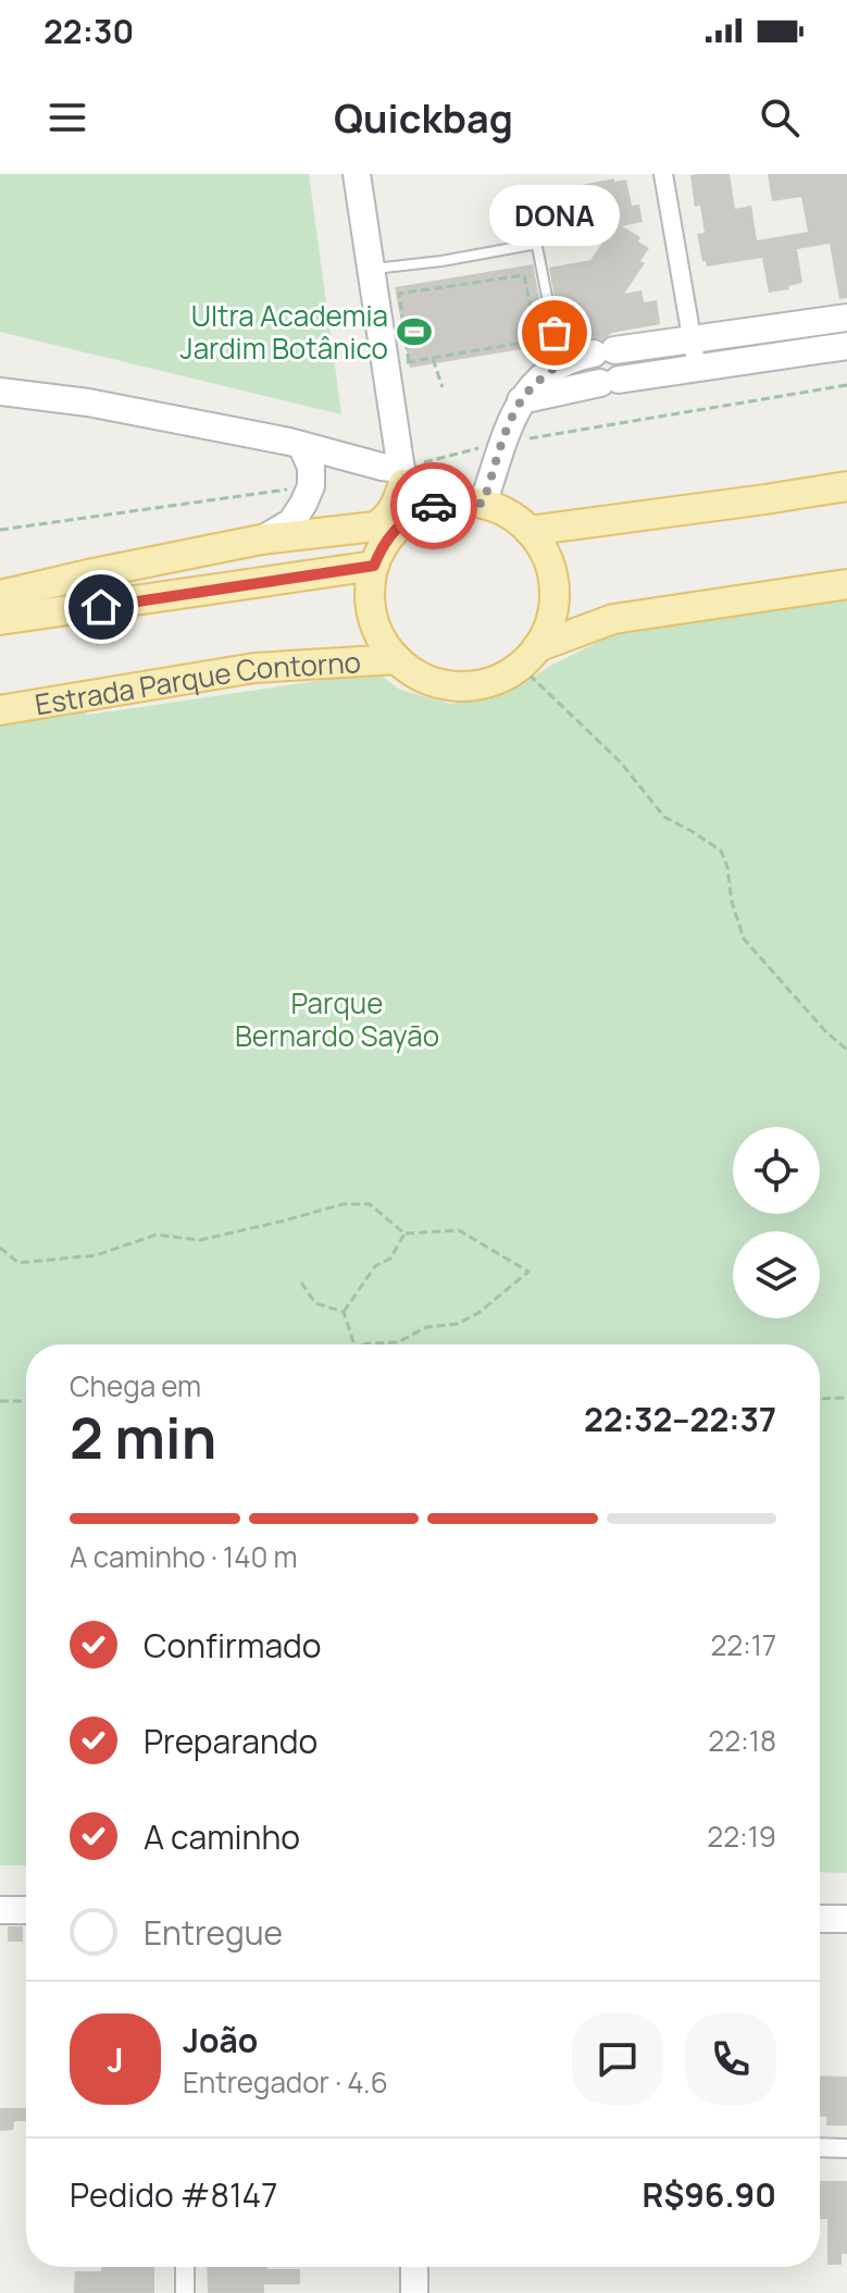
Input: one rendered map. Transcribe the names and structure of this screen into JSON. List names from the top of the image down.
{
  "streets": {
    "main road": ["Estrada Parque Contorno"]
  },
  "parks": ["Parque Bernardo Sayão"],
  "places": {
    "sports": ["Ultra Academia Jardim Botânico"],
    "other": ["DONA"]
  },
  "page": {
    "status": "22:30",
    "header": "Quickbag",
    "bubble": "DONA",
    "heading": ["2 min", "Chega em", "22:32–22:37"],
    "panel": [
      "João",
      "Entregador · 4.6",
      "Pedido #8147",
      "R$96.90"
    ],
    "bar": "A caminho · 140 m",
    "list": [
      ["Confirmado", "22:17"],
      ["Preparando", "22:18"],
      ["A caminho", "22:19"],
      "Entregue"
    ],
    "round": "J"
  }
}
